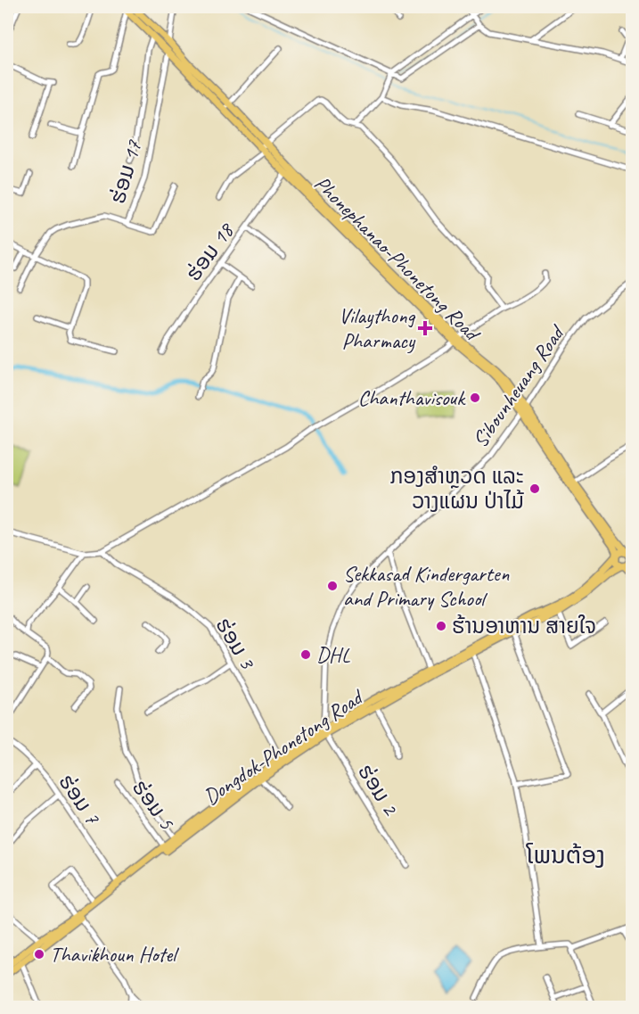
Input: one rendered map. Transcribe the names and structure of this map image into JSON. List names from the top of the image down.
{
  "streets": {
    "main road": ["Phonephanao-Phonetong Road", "Dongdok-Phonetong Road"],
    "street": [
      "ຮ່ອມ 17",
      "ຮ່ອມ 18",
      "Sibounheuang Road",
      "ຮ່ອມ 3",
      "ຮ່ອມ 2",
      "ຮ່ອມ 7",
      "ຮ່ອມ 5"
    ]
  },
  "crossings": [
    ["ຮ່ອມ 17", "Phonephanao-Phonetong Road"],
    ["ຮ່ອມ 18", "Phonephanao-Phonetong Road"],
    ["Phonephanao-Phonetong Road", "Sibounheuang Road"],
    ["Sibounheuang Road", "Dongdok-Phonetong Road"],
    ["Sibounheuang Road", "ຮ່ອມ 2"],
    ["ຮ່ອມ 3", "Dongdok-Phonetong Road"],
    ["Dongdok-Phonetong Road", "ຮ່ອມ 2"],
    ["Dongdok-Phonetong Road", "ຮ່ອມ 7"],
    ["Dongdok-Phonetong Road", "ຮ່ອມ 5"]
  ],
  "districts": ["ໂພນຕ້ອງ"],
  "places": {
    "health": ["Vilaythong Pharmacy"],
    "other": [
      "Chanthavisouk",
      "ກອງສໍາຫຼວດ ແລະ ວາງແຜນ ປ່າໄມ້",
      "Sekkasad Kindergarten and Primary School",
      "ຮ້ານອາຫານ ສາຍໃຈ",
      "DHL",
      "Thavikhoun Hotel"
    ]
  }
}
